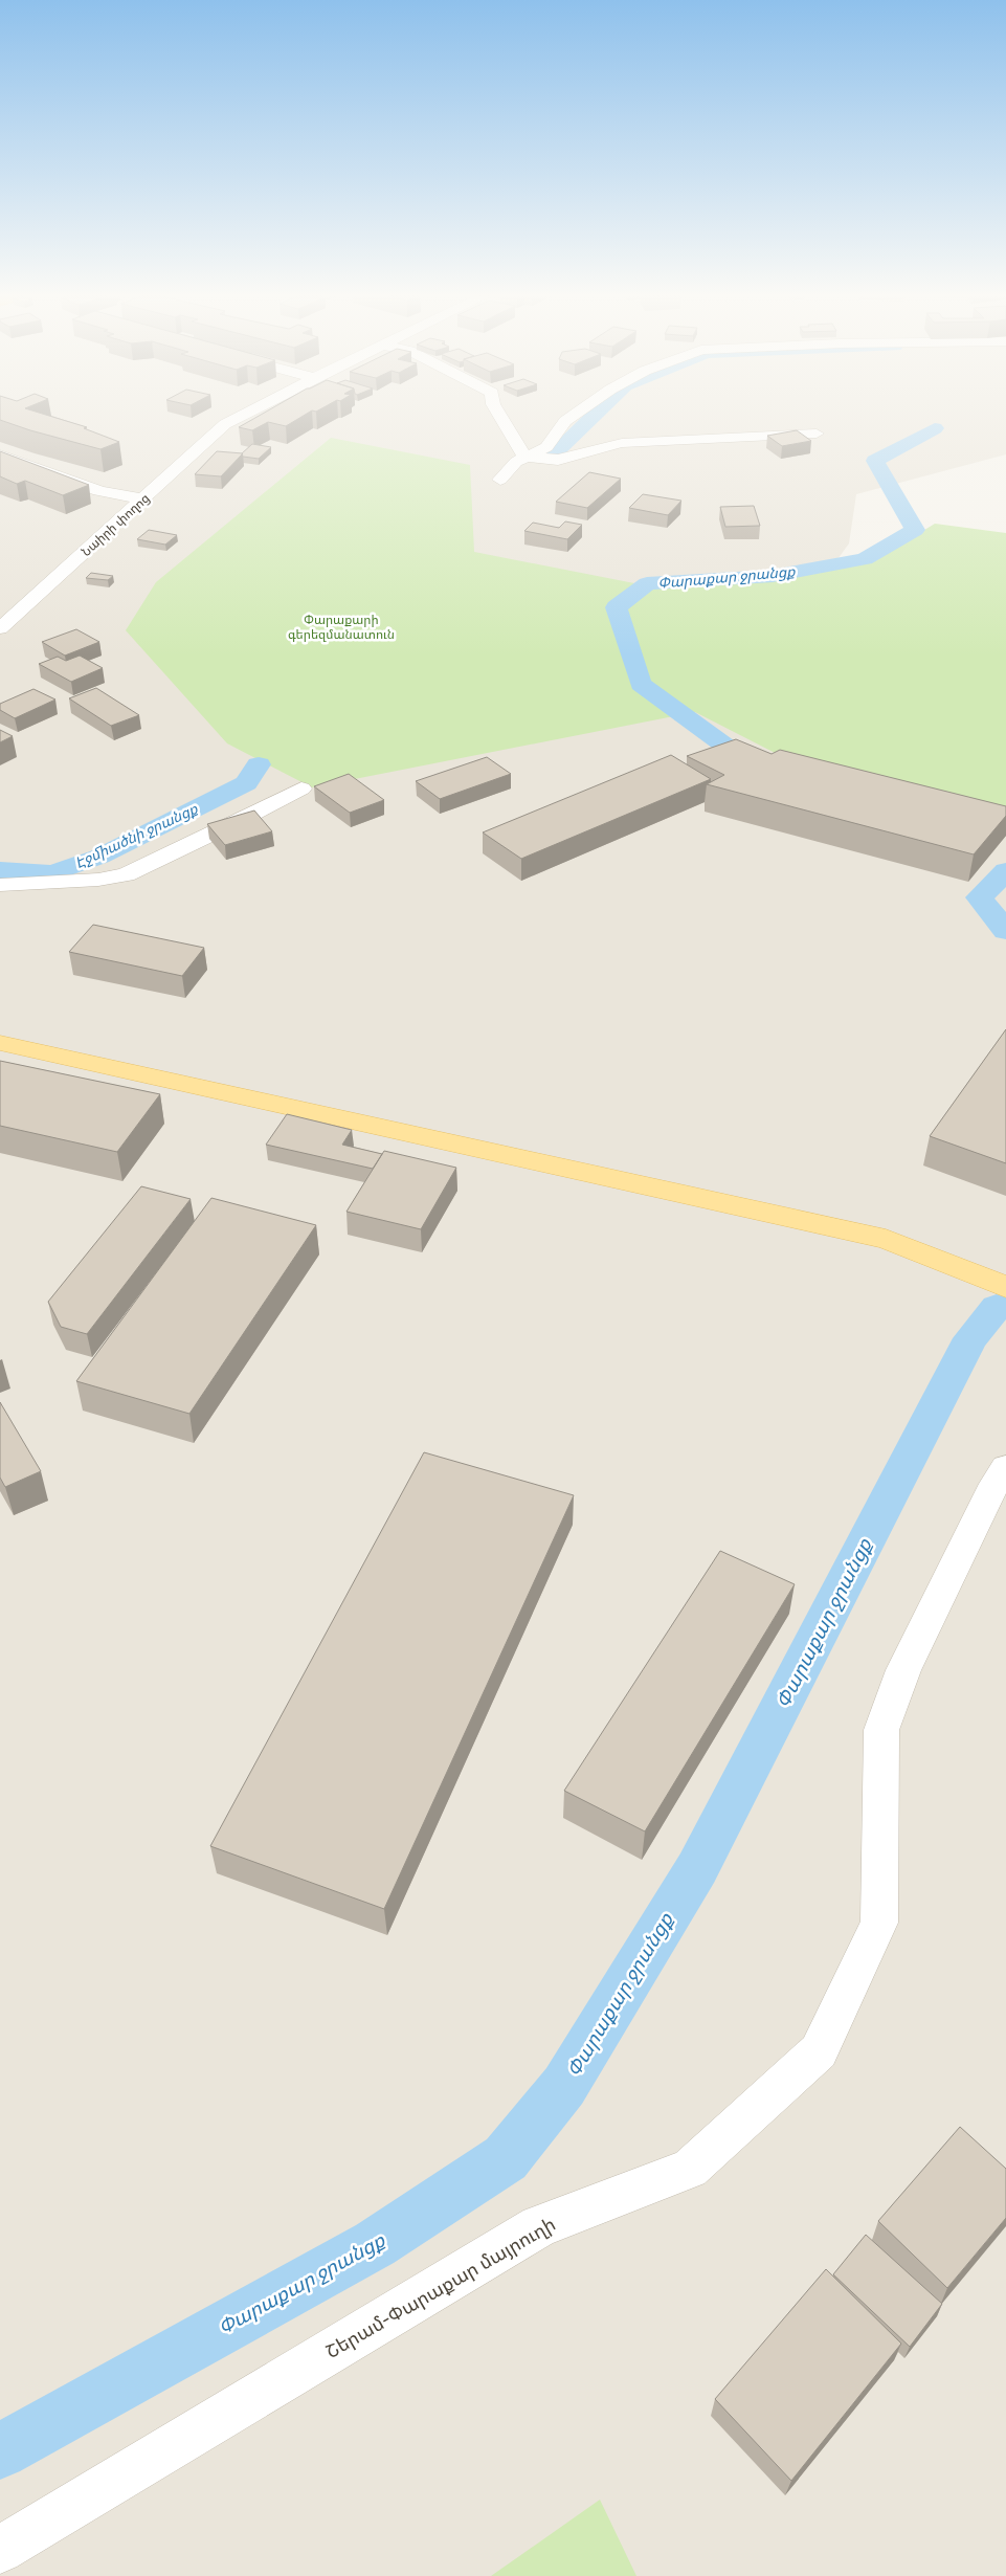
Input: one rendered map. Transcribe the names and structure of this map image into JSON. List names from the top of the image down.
{
  "streets": {
    "street": ["Նաիրի փողոց", "Շերամ-Փարաքար մայրուղի"]
  },
  "water": ["Փարաքար ջրանցք", "Էջմիածնի ջրանցք"],
  "parks": ["Փարաքարի գերեզմանատուն"]
}
